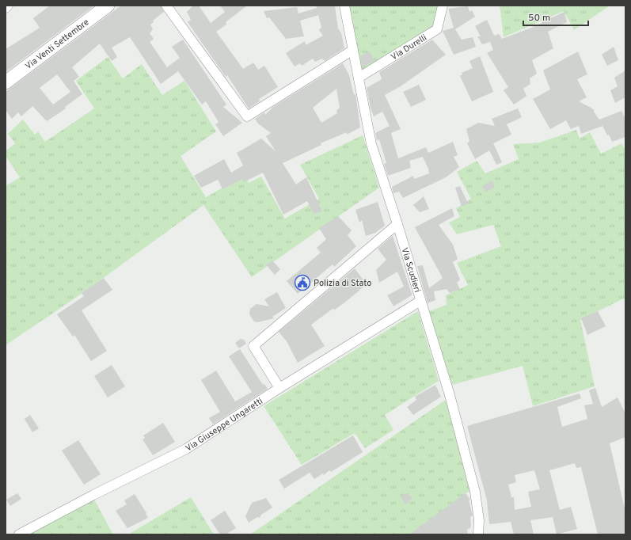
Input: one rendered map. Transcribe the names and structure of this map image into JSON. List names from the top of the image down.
{
  "streets": {
    "main road": ["Via Venti Settembre"],
    "street": ["Via Durelli", "Via Scudieri", "Via Giuseppe Ungaretti"]
  },
  "crossings": [
    ["Via Durelli", "Via Scudieri"],
    ["Via Scudieri", "Via Giuseppe Ungaretti"]
  ],
  "places": {
    "public building": ["Polizia di Stato"]
  },
  "scale_bar": "50 m"
}
